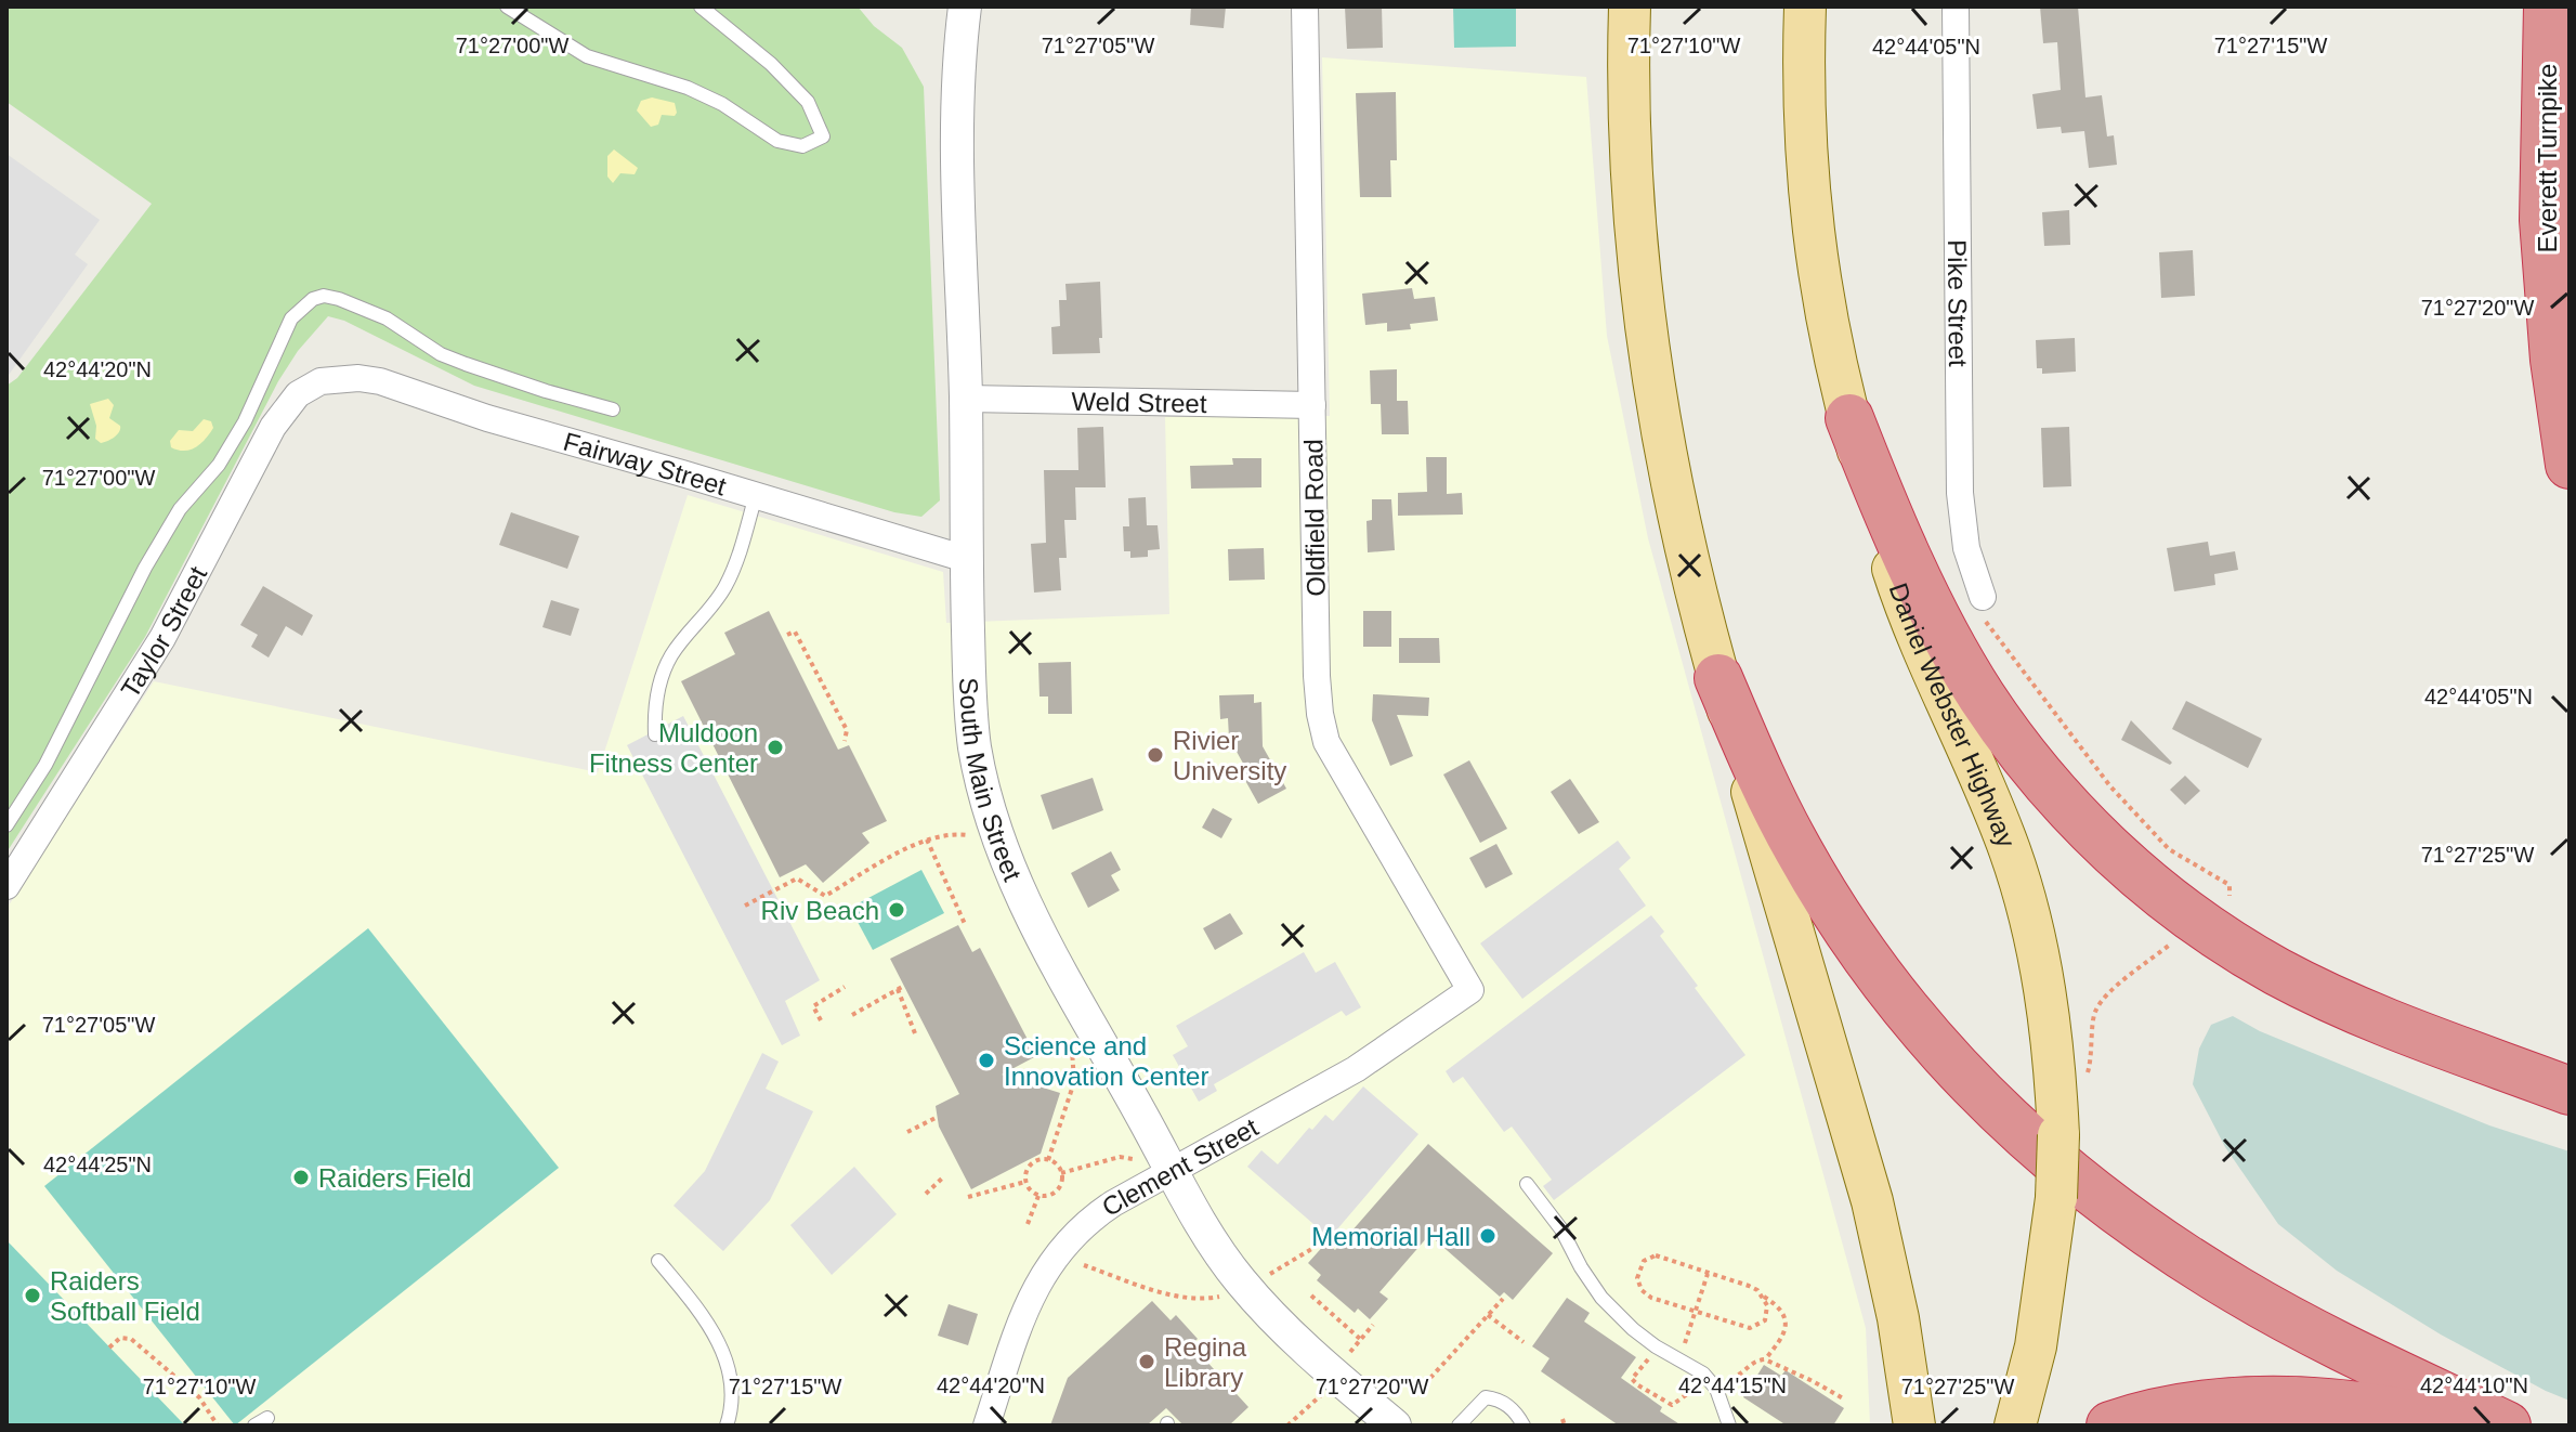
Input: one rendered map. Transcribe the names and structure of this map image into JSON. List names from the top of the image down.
{
  "streets": {
    "highway": ["Everett Turnpike"],
    "main road": ["Daniel Webster Highway"],
    "street": [
      "Pike Street",
      "Weld Street",
      "Fairway Street",
      "Oldfield Road",
      "Taylor Street",
      "South Main Street",
      "Clement Street"
    ]
  },
  "crossings": [
    ["Weld Street", "Oldfield Road"],
    ["Weld Street", "South Main Street"],
    ["Fairway Street", "Taylor Street"],
    ["Fairway Street", "South Main Street"],
    ["Oldfield Road", "Clement Street"],
    ["South Main Street", "Clement Street"]
  ],
  "places": [
    "Muldoon Fitness Center",
    "Rivier University",
    "Riv Beach",
    "Science and Innovation Center",
    "Raiders Field",
    "Memorial Hall",
    "Raiders Softball Field",
    "Regina Library"
  ],
  "coordinates": [
    "71°27'00\"W",
    "71°27'05\"W",
    "71°27'10\"W",
    "71°27'15\"W",
    "42°44'05\"N",
    "71°27'20\"W",
    "42°44'20\"N",
    "71°27'25\"W",
    "42°44'25\"N",
    "42°44'15\"N",
    "42°44'10\"N"
  ]
}
